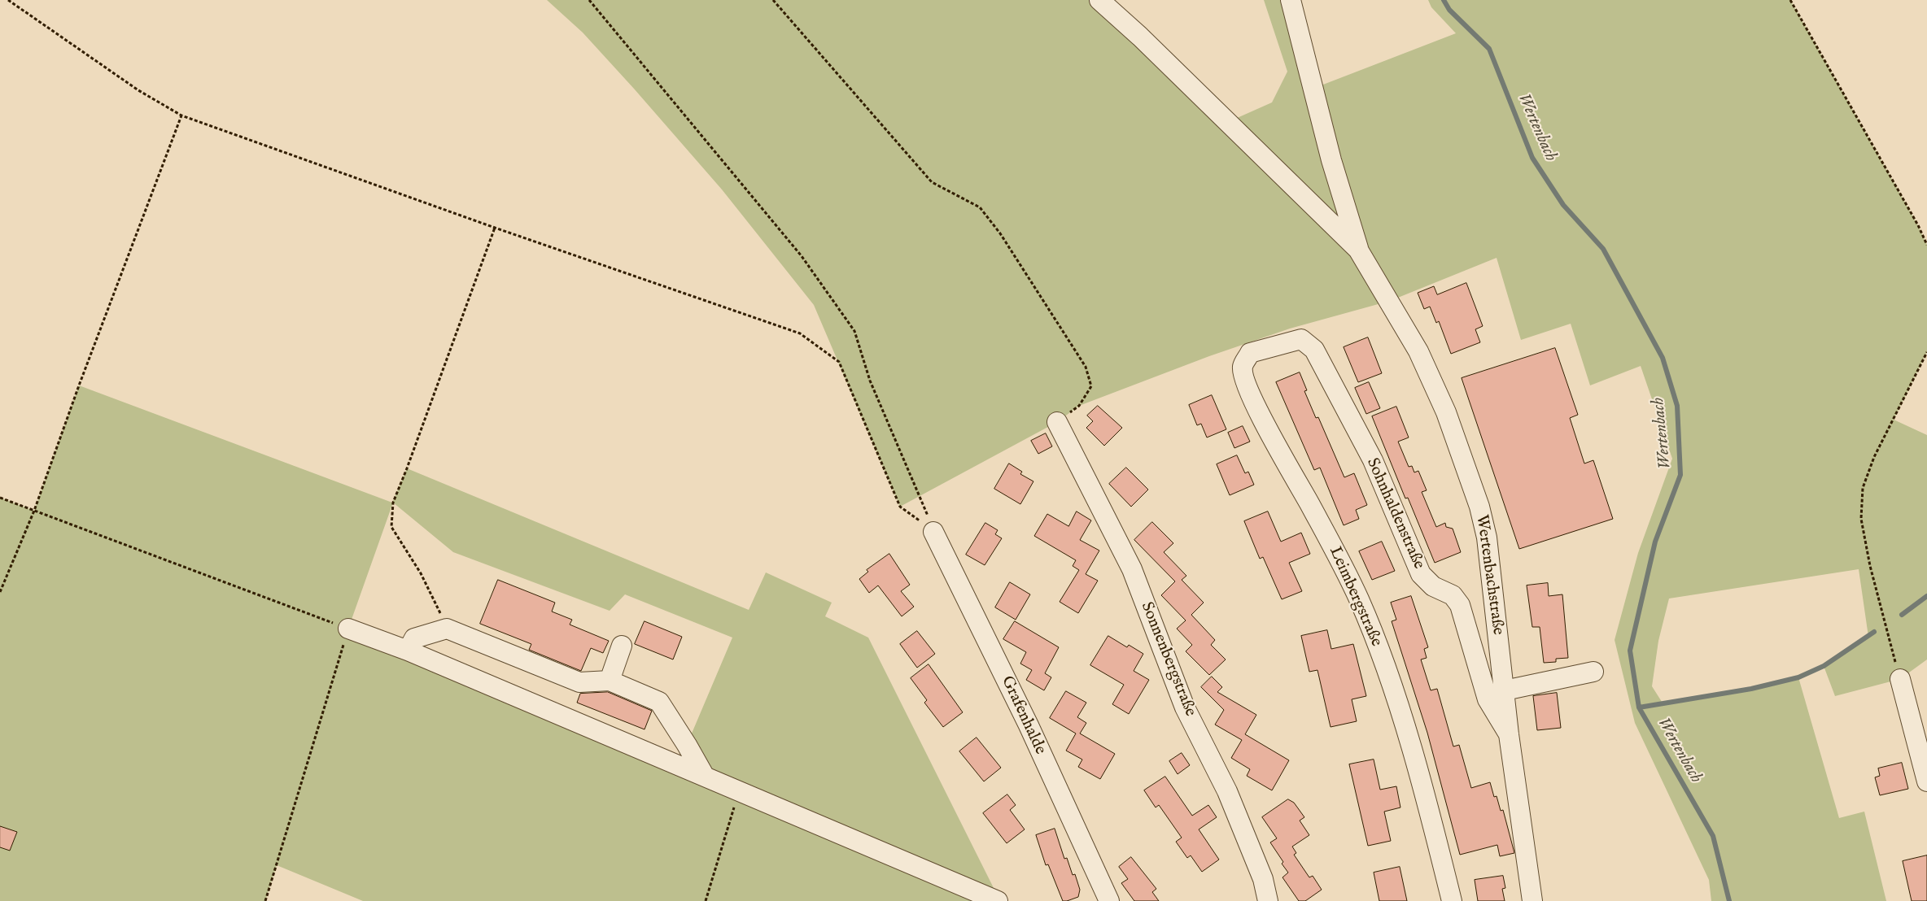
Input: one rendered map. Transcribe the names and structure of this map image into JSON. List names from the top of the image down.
{
  "streets": {
    "street": [
      "Sohnhaldenstraße",
      "Wertenbachstraße",
      "Leimbergstraße",
      "Sonnenbergstraße",
      "Grafenhalde"
    ]
  },
  "crossings": [
    ["Sohnhaldenstraße", "Wertenbachstraße"],
    ["Sohnhaldenstraße", "Leimbergstraße"]
  ],
  "water": ["Wertenbach"]
}
